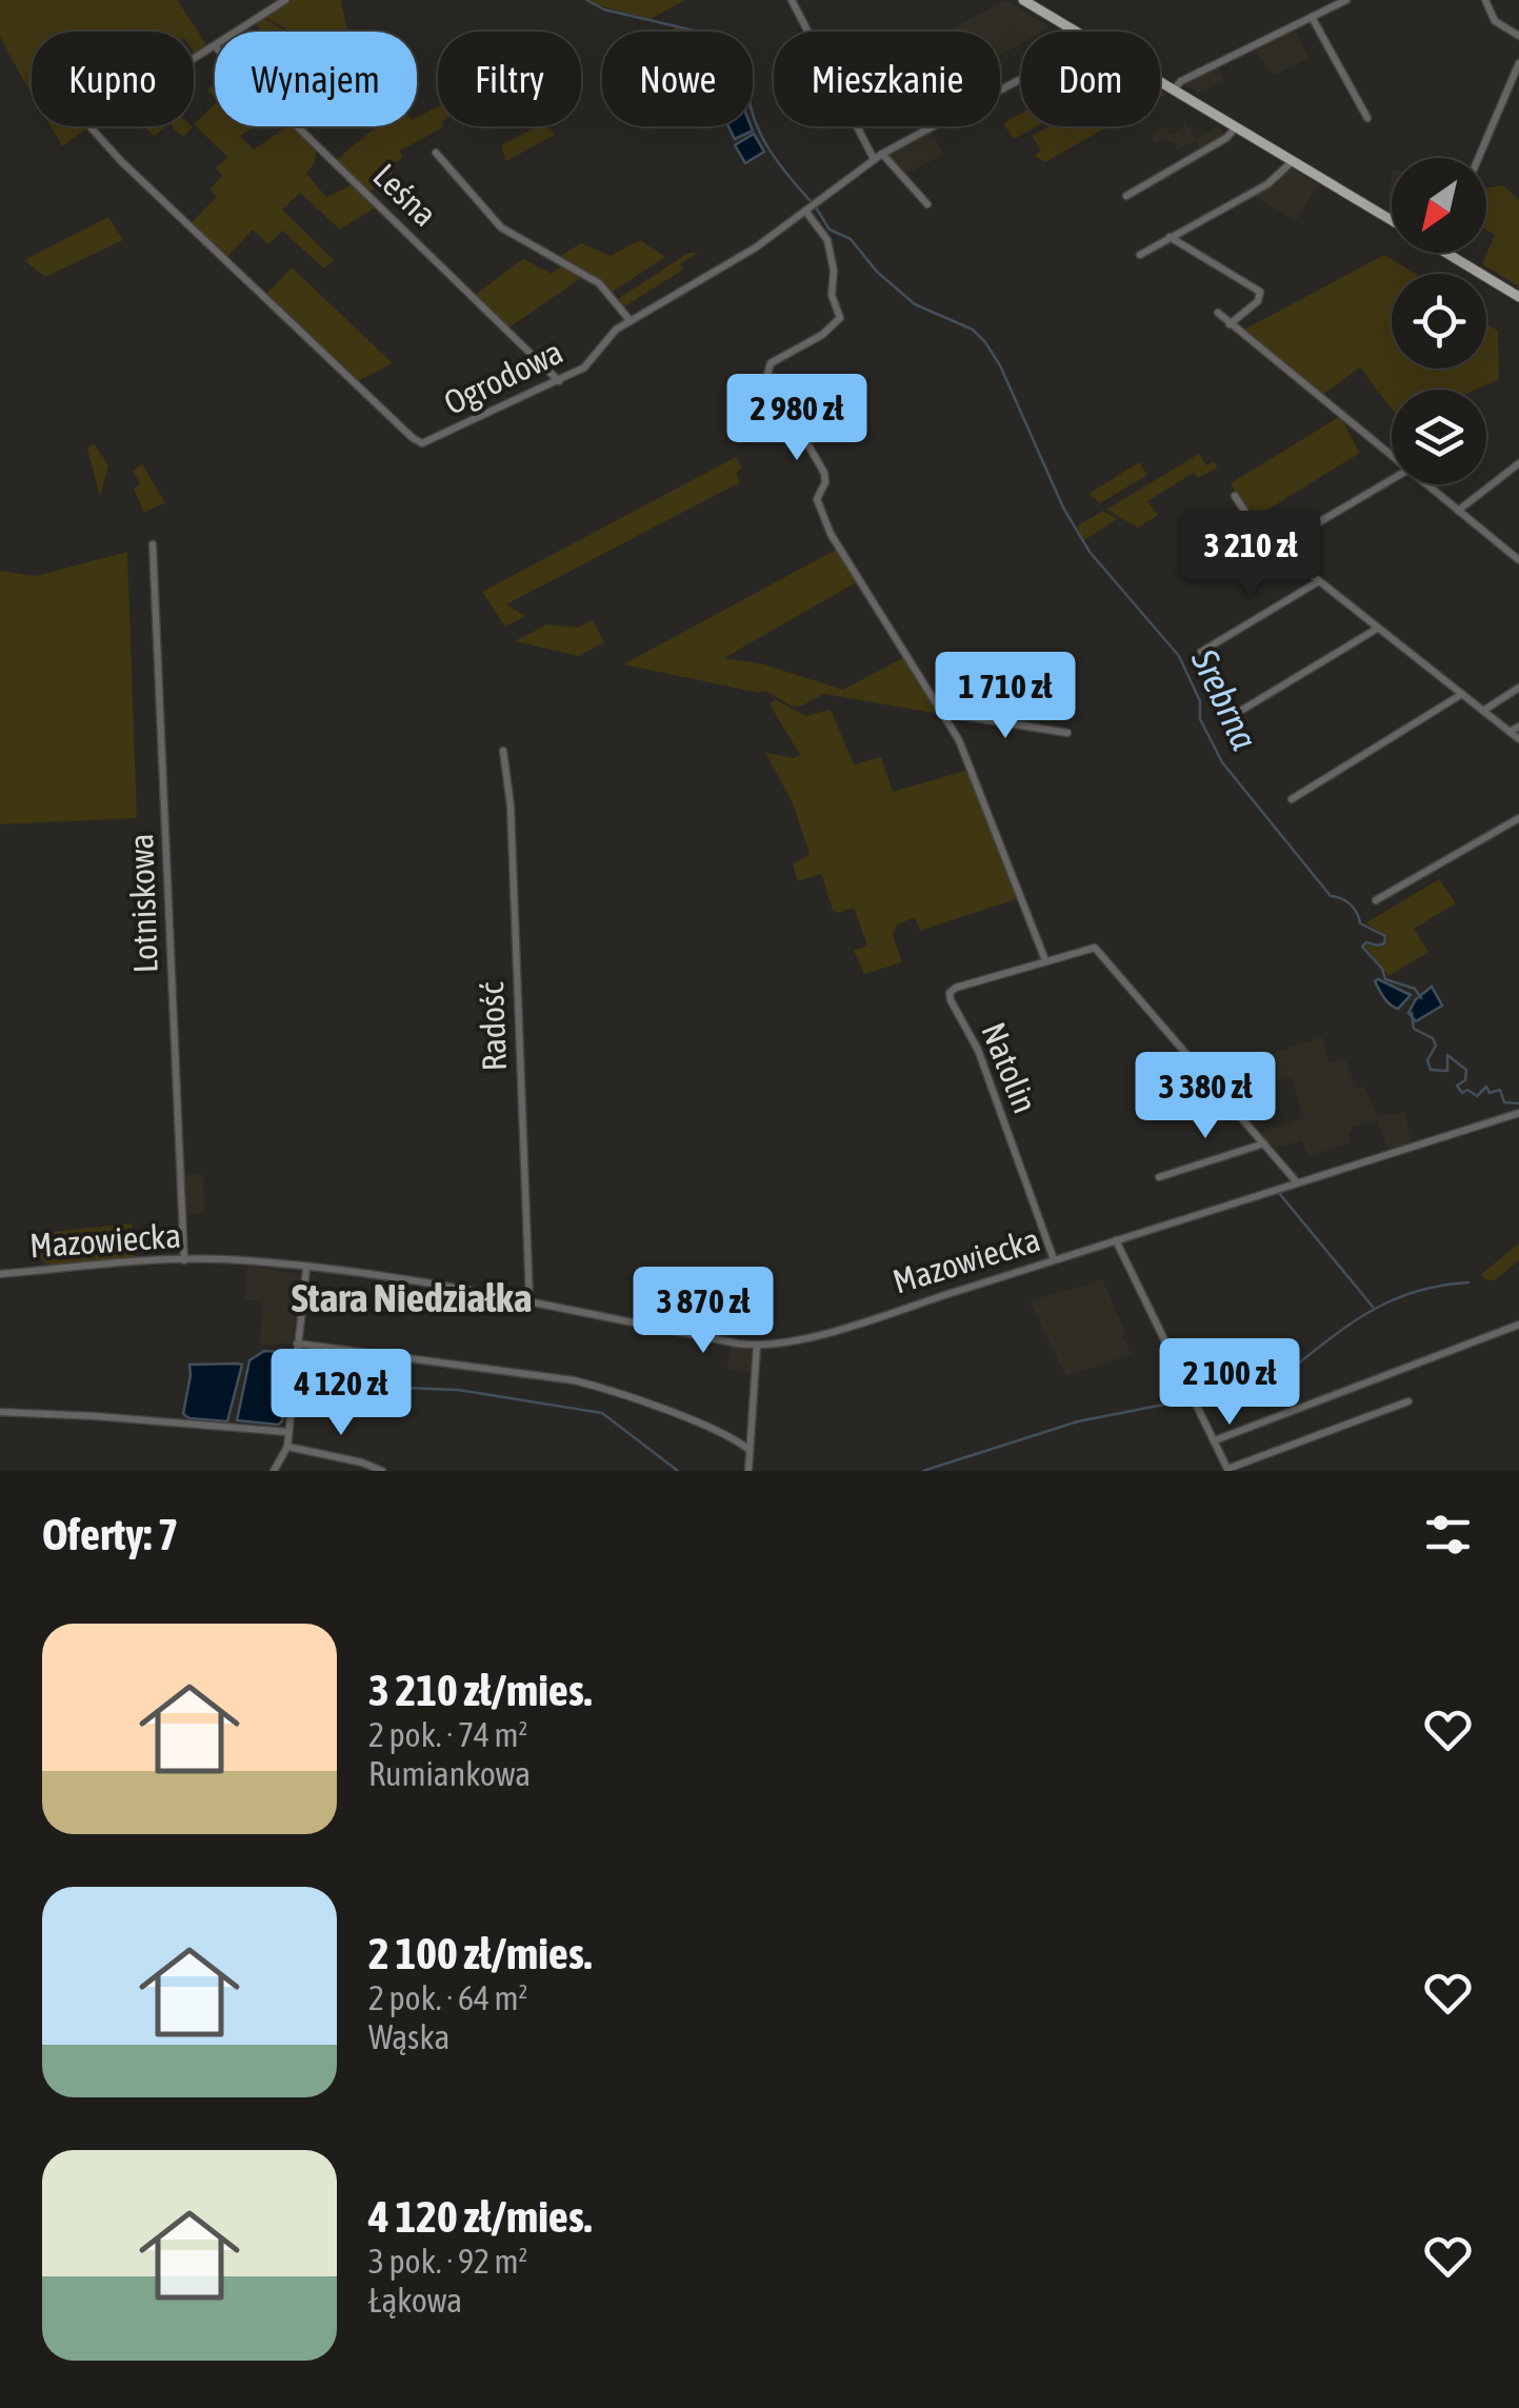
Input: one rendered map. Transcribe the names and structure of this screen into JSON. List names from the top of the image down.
{
  "streets": {
    "street": [
      "Leśna",
      "Ogrodowa",
      "Lotniskowa",
      "Radość",
      "Natolin",
      "Mazowiecka"
    ]
  },
  "crossings": [
    ["Leśna", "Ogrodowa"],
    ["Lotniskowa", "Mazowiecka"],
    ["Radość", "Mazowiecka"],
    ["Natolin", "Mazowiecka"]
  ],
  "districts": ["Stara Niedziałka"],
  "water": ["Srebrna"],
  "north": "bottom left",
  "page": {
    "chip": [
      "Kupno",
      "Wynajem",
      "Filtry",
      "Nowe",
      "Mieszkanie",
      "Dom"
    ],
    "price": [
      "2 980 zł",
      "3 210 zł",
      "1 710 zł",
      "3 380 zł",
      "3 870 zł",
      "2 100 zł",
      "4 120 zł"
    ],
    "heading": "Oferty: 7",
    "list": [
      {
        "name": "3 210 zł/mies.",
        "note": "2 pok. · 74 m² · Rumiankowa"
      },
      {
        "name": "2 100 zł/mies.",
        "note": "2 pok. · 64 m² · Wąska"
      },
      {
        "name": "4 120 zł/mies.",
        "note": "3 pok. · 92 m² · Łąkowa"
      }
    ]
  }
}
